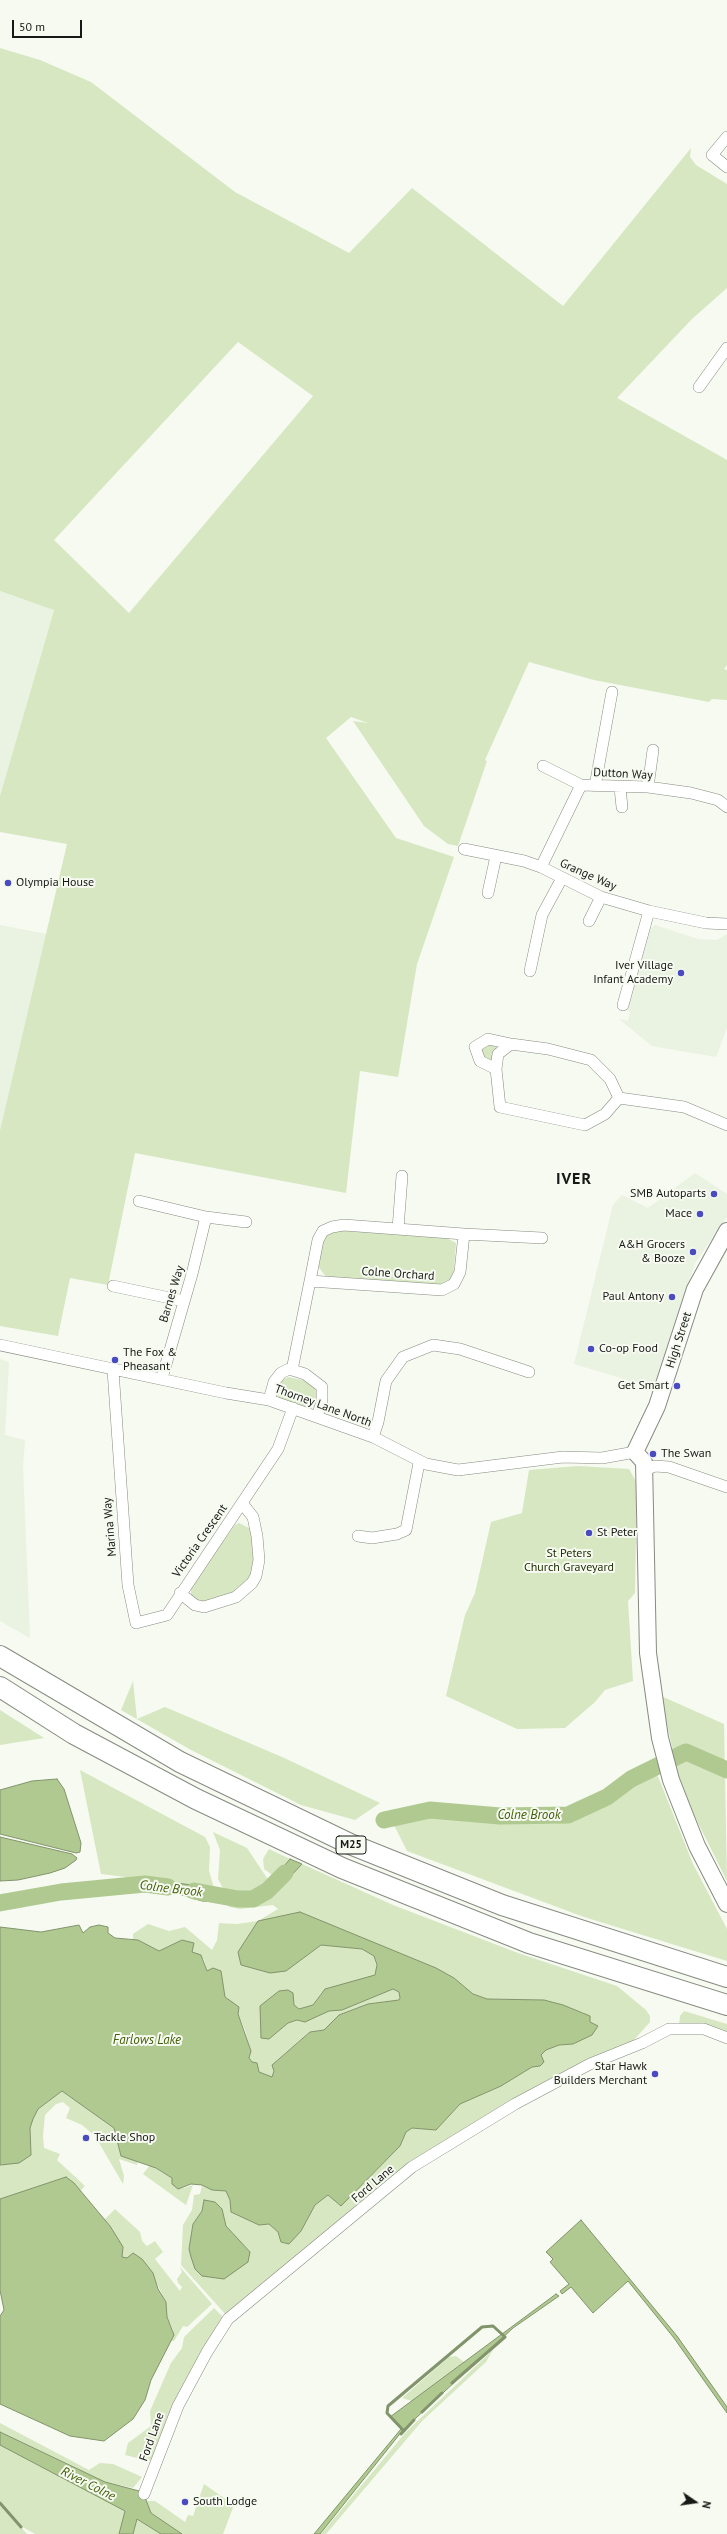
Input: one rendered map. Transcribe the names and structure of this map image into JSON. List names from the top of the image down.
{
  "streets": {
    "highway": ["M25"],
    "main road": ["High Street"],
    "street": [
      "Dutton Way",
      "Grange Way",
      "Colne Orchard",
      "Barnes Way",
      "Thorney Lane North",
      "Marina Way",
      "Victoria Crescent",
      "Ford Lane"
    ]
  },
  "crossings": [
    ["Dutton Way", "Grange Way"],
    ["Barnes Way", "Thorney Lane North"],
    ["High Street", "Thorney Lane North"],
    ["Thorney Lane North", "Marina Way"],
    ["Thorney Lane North", "Victoria Crescent"],
    ["Marina Way", "Victoria Crescent"]
  ],
  "districts": ["IVER"],
  "water": ["Colne Brook", "Farlows Lake", "River Colne"],
  "parks": ["St Peters Church Graveyard"],
  "places": [
    "Olympia House",
    "Iver Village Infant Academy",
    "SMB Autoparts",
    "Mace",
    "A&H Grocers & Booze",
    "Paul Antony",
    "Co-op Food",
    "The Fox & Pheasant",
    "Get Smart",
    "The Swan",
    "St Peter",
    "Star Hawk Builders Merchant",
    "Tackle Shop",
    "South Lodge"
  ],
  "scale_bar": "50 m",
  "north": "right"
}
